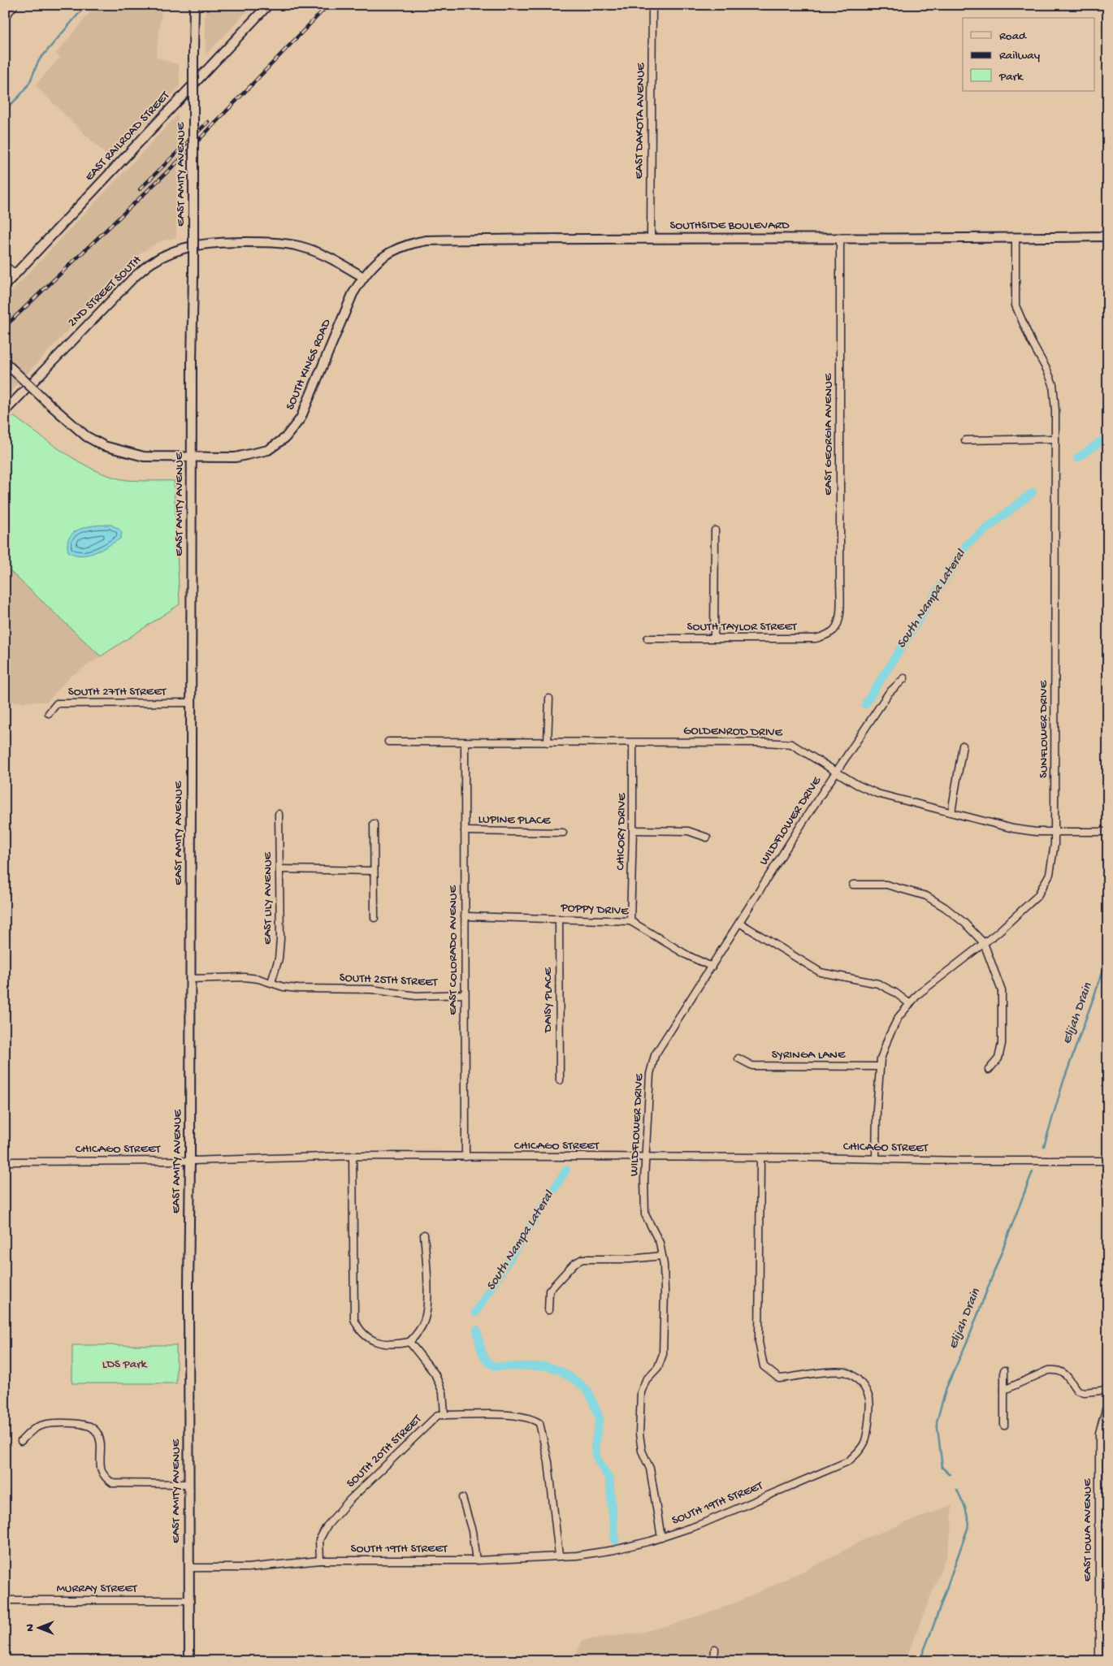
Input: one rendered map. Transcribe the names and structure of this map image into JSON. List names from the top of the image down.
{
  "streets": {
    "main road": [
      "EAST RAILROAD STREET",
      "EAST AMITY AVENUE",
      "SOUTHSIDE BOULEVARD",
      "2ND STREET SOUTH",
      "SOUTH KINGS ROAD"
    ],
    "street": [
      "EAST DAKOTA AVENUE",
      "EAST GEORGIA AVENUE",
      "SOUTH TAYLOR STREET",
      "SOUTH 27TH STREET",
      "SUNFLOWER DRIVE",
      "GOLDENROD DRIVE",
      "LUPINE PLACE",
      "WILDFLOWER DRIVE",
      "CHICORY DRIVE",
      "EAST LILY AVENUE",
      "POPPY DRIVE",
      "EAST COLORADO AVENUE",
      "SOUTH 25TH STREET",
      "DAISY PLACE",
      "SYRINGA LANE",
      "CHICAGO STREET",
      "SOUTH 20TH STREET",
      "SOUTH 19TH STREET",
      "EAST IOWA AVENUE",
      "MURRAY STREET"
    ]
  },
  "crossings": [
    ["EAST DAKOTA AVENUE", "SOUTHSIDE BOULEVARD"],
    ["EAST AMITY AVENUE", "SOUTH KINGS ROAD"],
    ["EAST AMITY AVENUE", "SOUTH 27TH STREET"],
    ["EAST AMITY AVENUE", "SOUTH 25TH STREET"],
    ["EAST AMITY AVENUE", "CHICAGO STREET"],
    ["EAST AMITY AVENUE", "SOUTH 19TH STREET"],
    ["EAST AMITY AVENUE", "MURRAY STREET"],
    ["SOUTHSIDE BOULEVARD", "2ND STREET SOUTH"],
    ["SOUTHSIDE BOULEVARD", "SOUTH KINGS ROAD"],
    ["SOUTHSIDE BOULEVARD", "EAST GEORGIA AVENUE"],
    ["SOUTHSIDE BOULEVARD", "SUNFLOWER DRIVE"],
    ["2ND STREET SOUTH", "SOUTH KINGS ROAD"],
    ["EAST GEORGIA AVENUE", "SOUTH TAYLOR STREET"],
    ["SUNFLOWER DRIVE", "GOLDENROD DRIVE"],
    ["SUNFLOWER DRIVE", "SYRINGA LANE"],
    ["SUNFLOWER DRIVE", "CHICAGO STREET"],
    ["GOLDENROD DRIVE", "WILDFLOWER DRIVE"],
    ["GOLDENROD DRIVE", "CHICORY DRIVE"],
    ["GOLDENROD DRIVE", "EAST COLORADO AVENUE"],
    ["LUPINE PLACE", "EAST COLORADO AVENUE"],
    ["WILDFLOWER DRIVE", "POPPY DRIVE"],
    ["WILDFLOWER DRIVE", "CHICAGO STREET"],
    ["WILDFLOWER DRIVE", "SOUTH 19TH STREET"],
    ["CHICORY DRIVE", "POPPY DRIVE"],
    ["EAST LILY AVENUE", "SOUTH 25TH STREET"],
    ["POPPY DRIVE", "EAST COLORADO AVENUE"],
    ["POPPY DRIVE", "DAISY PLACE"],
    ["EAST COLORADO AVENUE", "SOUTH 25TH STREET"],
    ["EAST COLORADO AVENUE", "CHICAGO STREET"],
    ["CHICAGO STREET", "SOUTH 19TH STREET"],
    ["SOUTH 20TH STREET", "SOUTH 19TH STREET"]
  ],
  "water": ["South Nampa Lateral", "Elijah Drain"],
  "parks": ["LDS Park"],
  "legend": ["Road", "Railway", "Park"],
  "north": "left"
}
